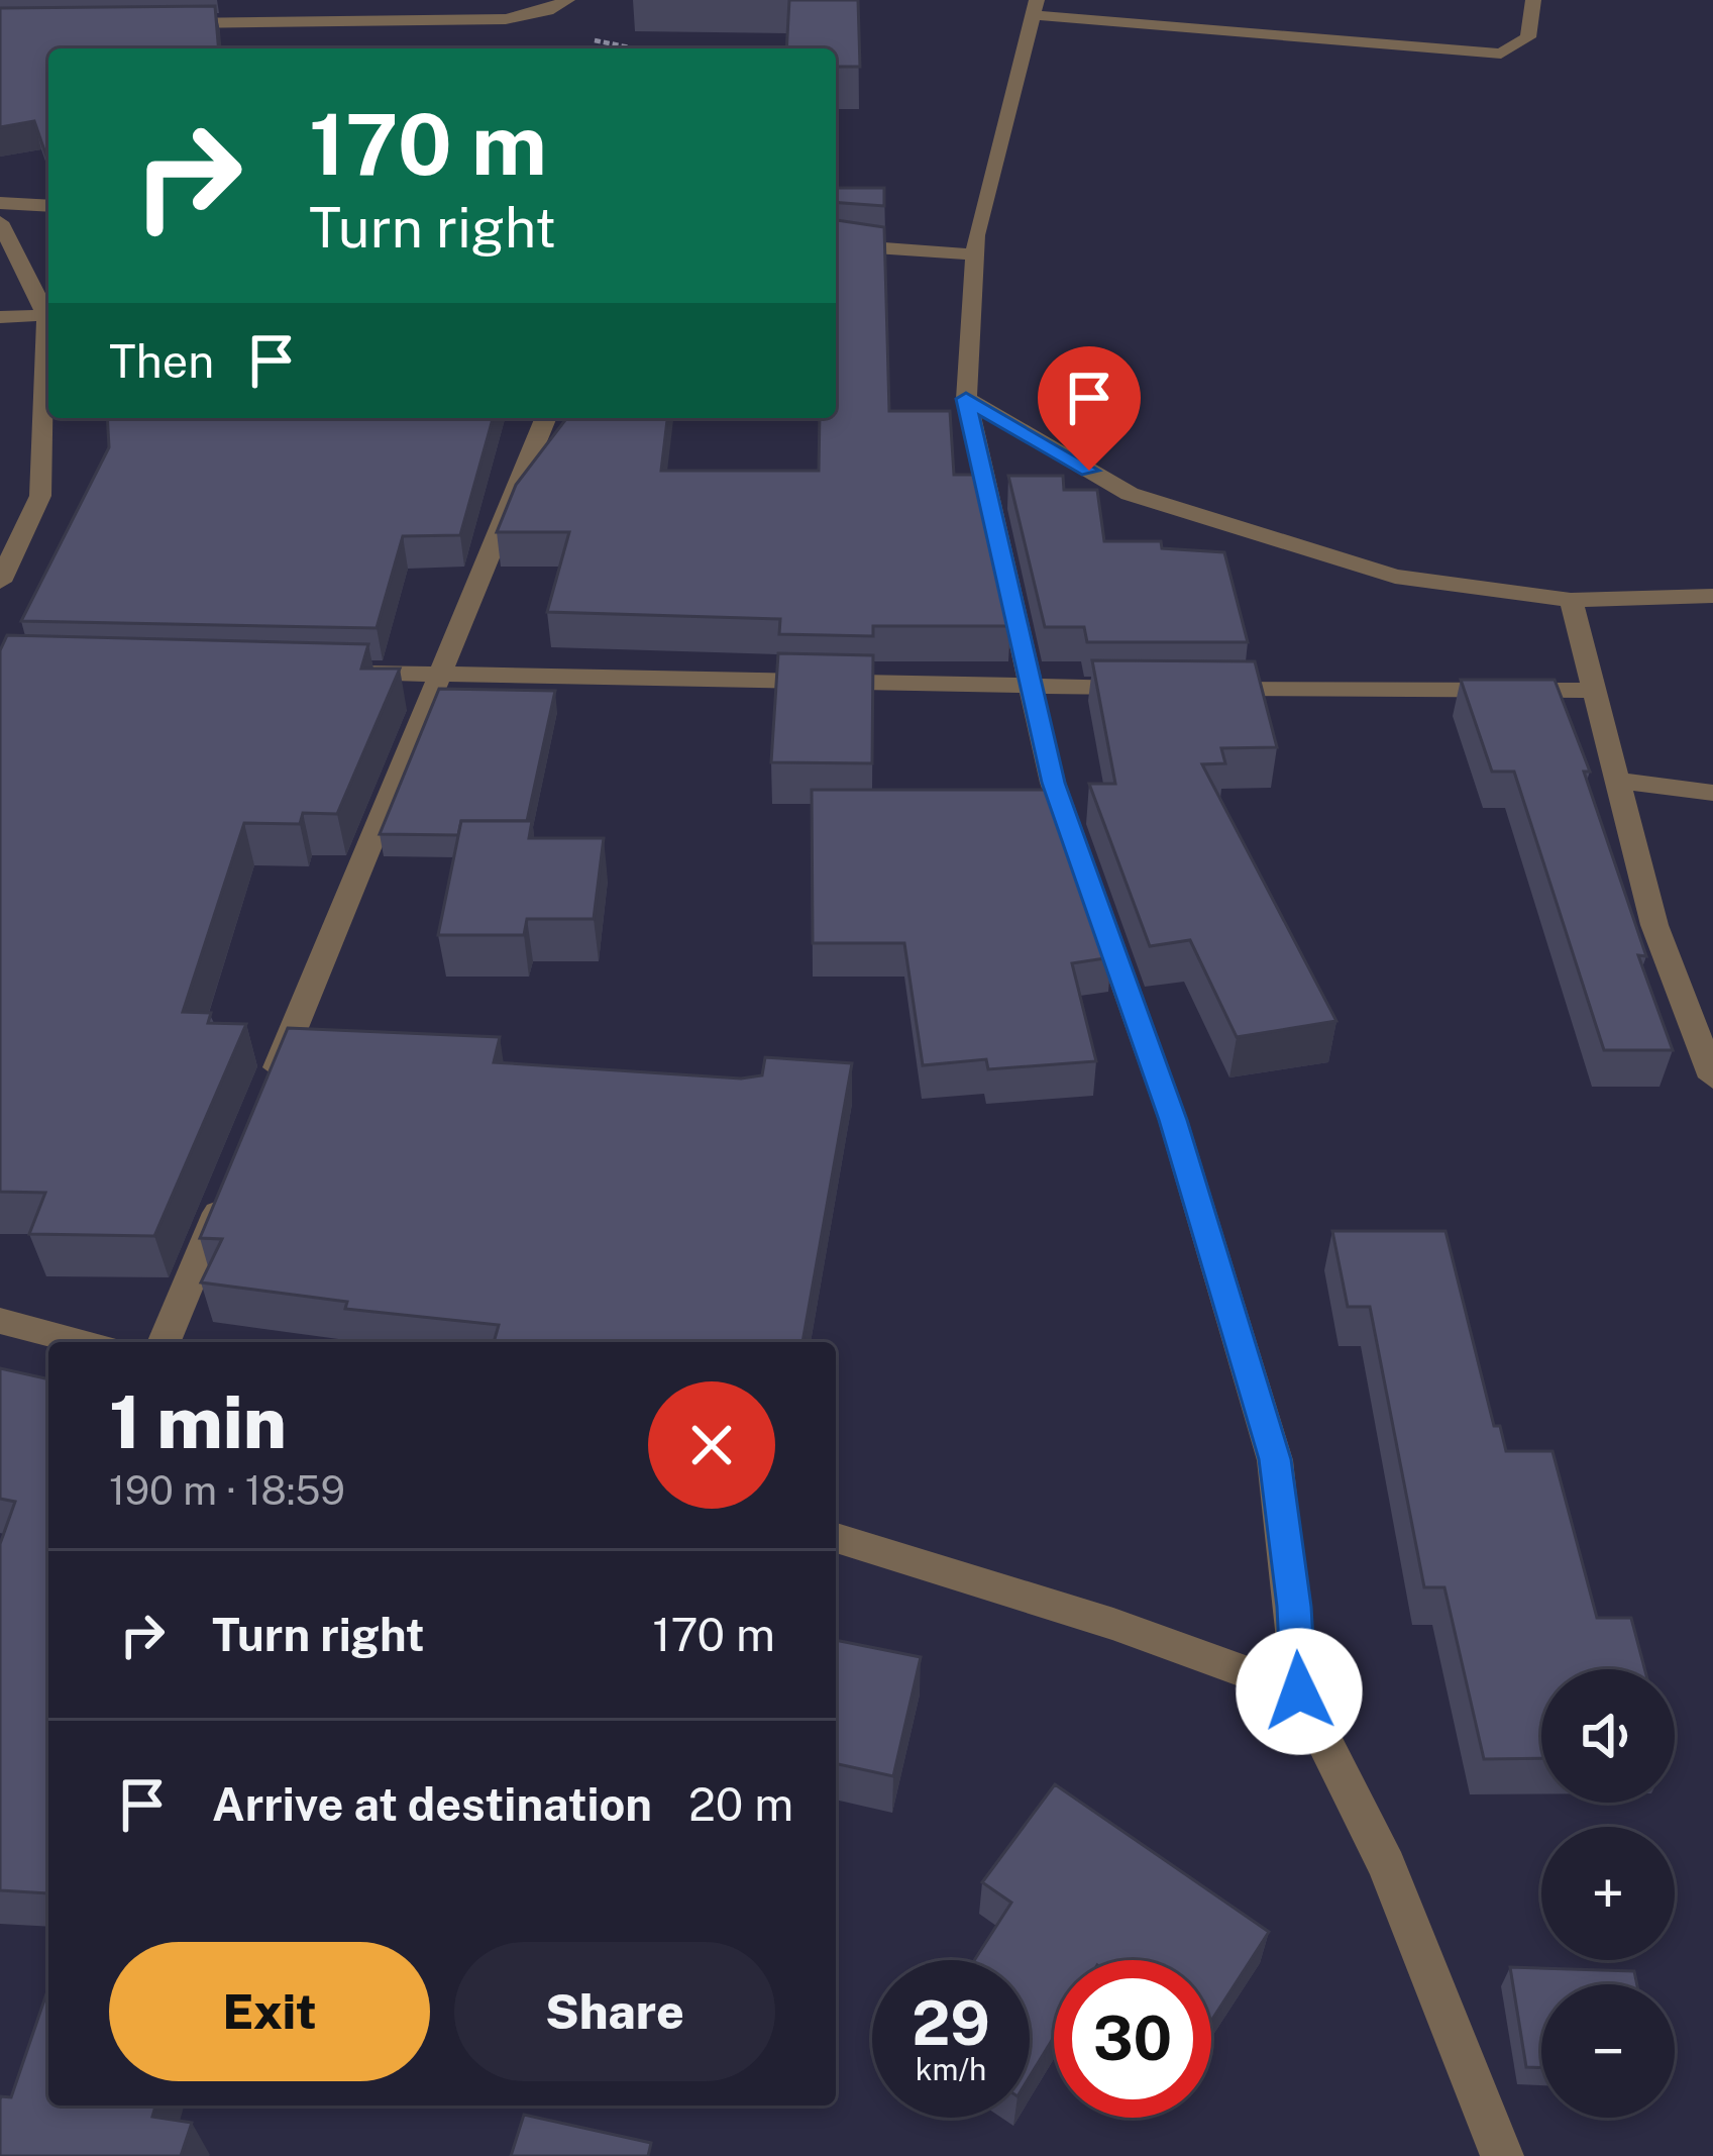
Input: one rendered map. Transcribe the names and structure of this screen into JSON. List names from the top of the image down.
{
  "page": {
    "turn": ["170 m", "Turn right"],
    "then": "Then",
    "heading": ["1 min", "190 m · 18:59"],
    "list": [
      {
        "name": "Turn right",
        "value": "170 m"
      },
      {
        "name": "Arrive at destination",
        "value": "20 m"
      }
    ],
    "map_buttons": ["+", "−"],
    "buttons": ["Exit", "Share"],
    "speed": "29 km/h",
    "limit": "30"
  }
}
